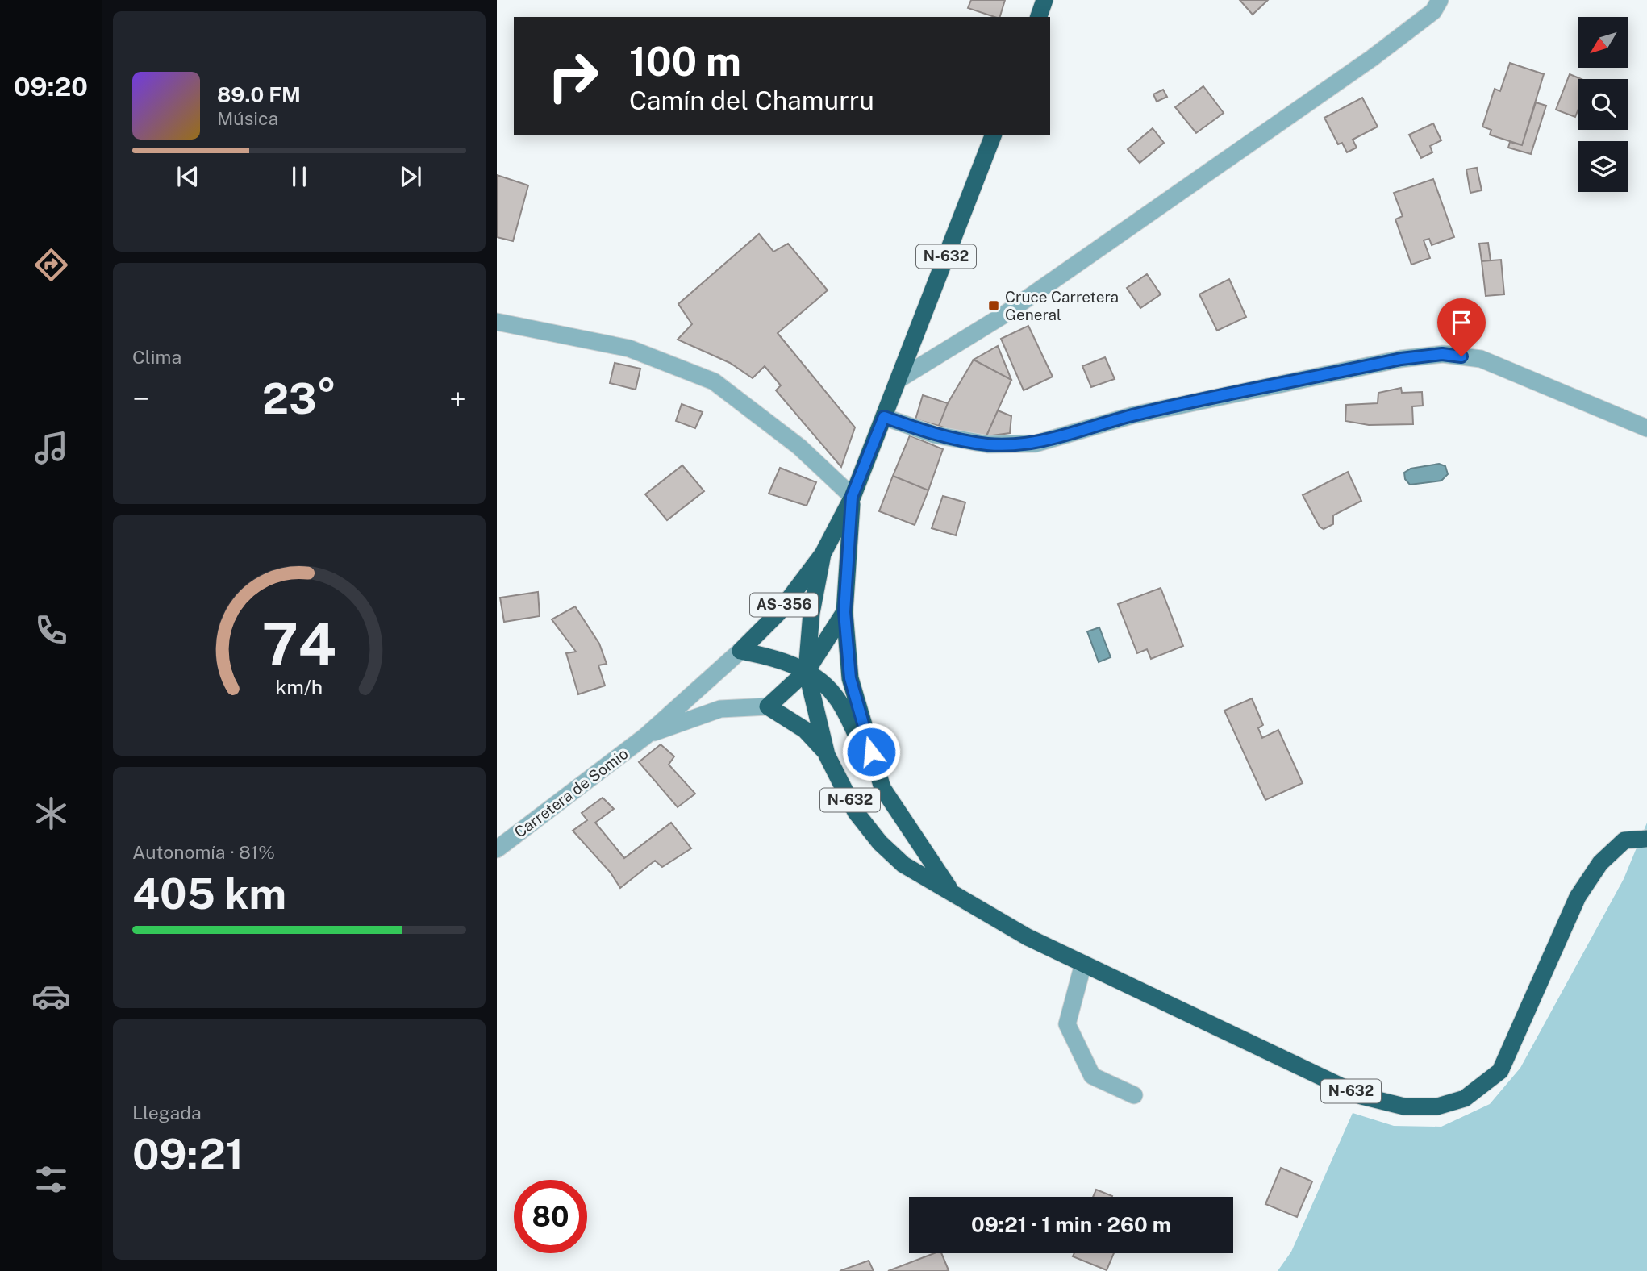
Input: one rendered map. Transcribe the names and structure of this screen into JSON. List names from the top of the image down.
{
  "streets": {
    "highway": ["N-632", "AS-356"],
    "street": ["Carretera de Somio"]
  },
  "crossings": [
    ["N-632", "AS-356"],
    ["AS-356", "Carretera de Somio"]
  ],
  "places": {
    "transit": ["Cruce Carretera General"]
  },
  "north": "bottom left",
  "page": {
    "tabs": "09:20",
    "turn": ["100 m", "Camín del Chamurru"],
    "song": ["89.0 FM", "Música"],
    "tile": [
      "Clima",
      ["Autonomía · 81%", "405 km"],
      ["Llegada", "09:21"]
    ],
    "heat": ["−", "23°", "+"],
    "limit": "80",
    "trip": "09:21 · 1 min · 260 m",
    "gauge": ["74", "km/h"]
  }
}
